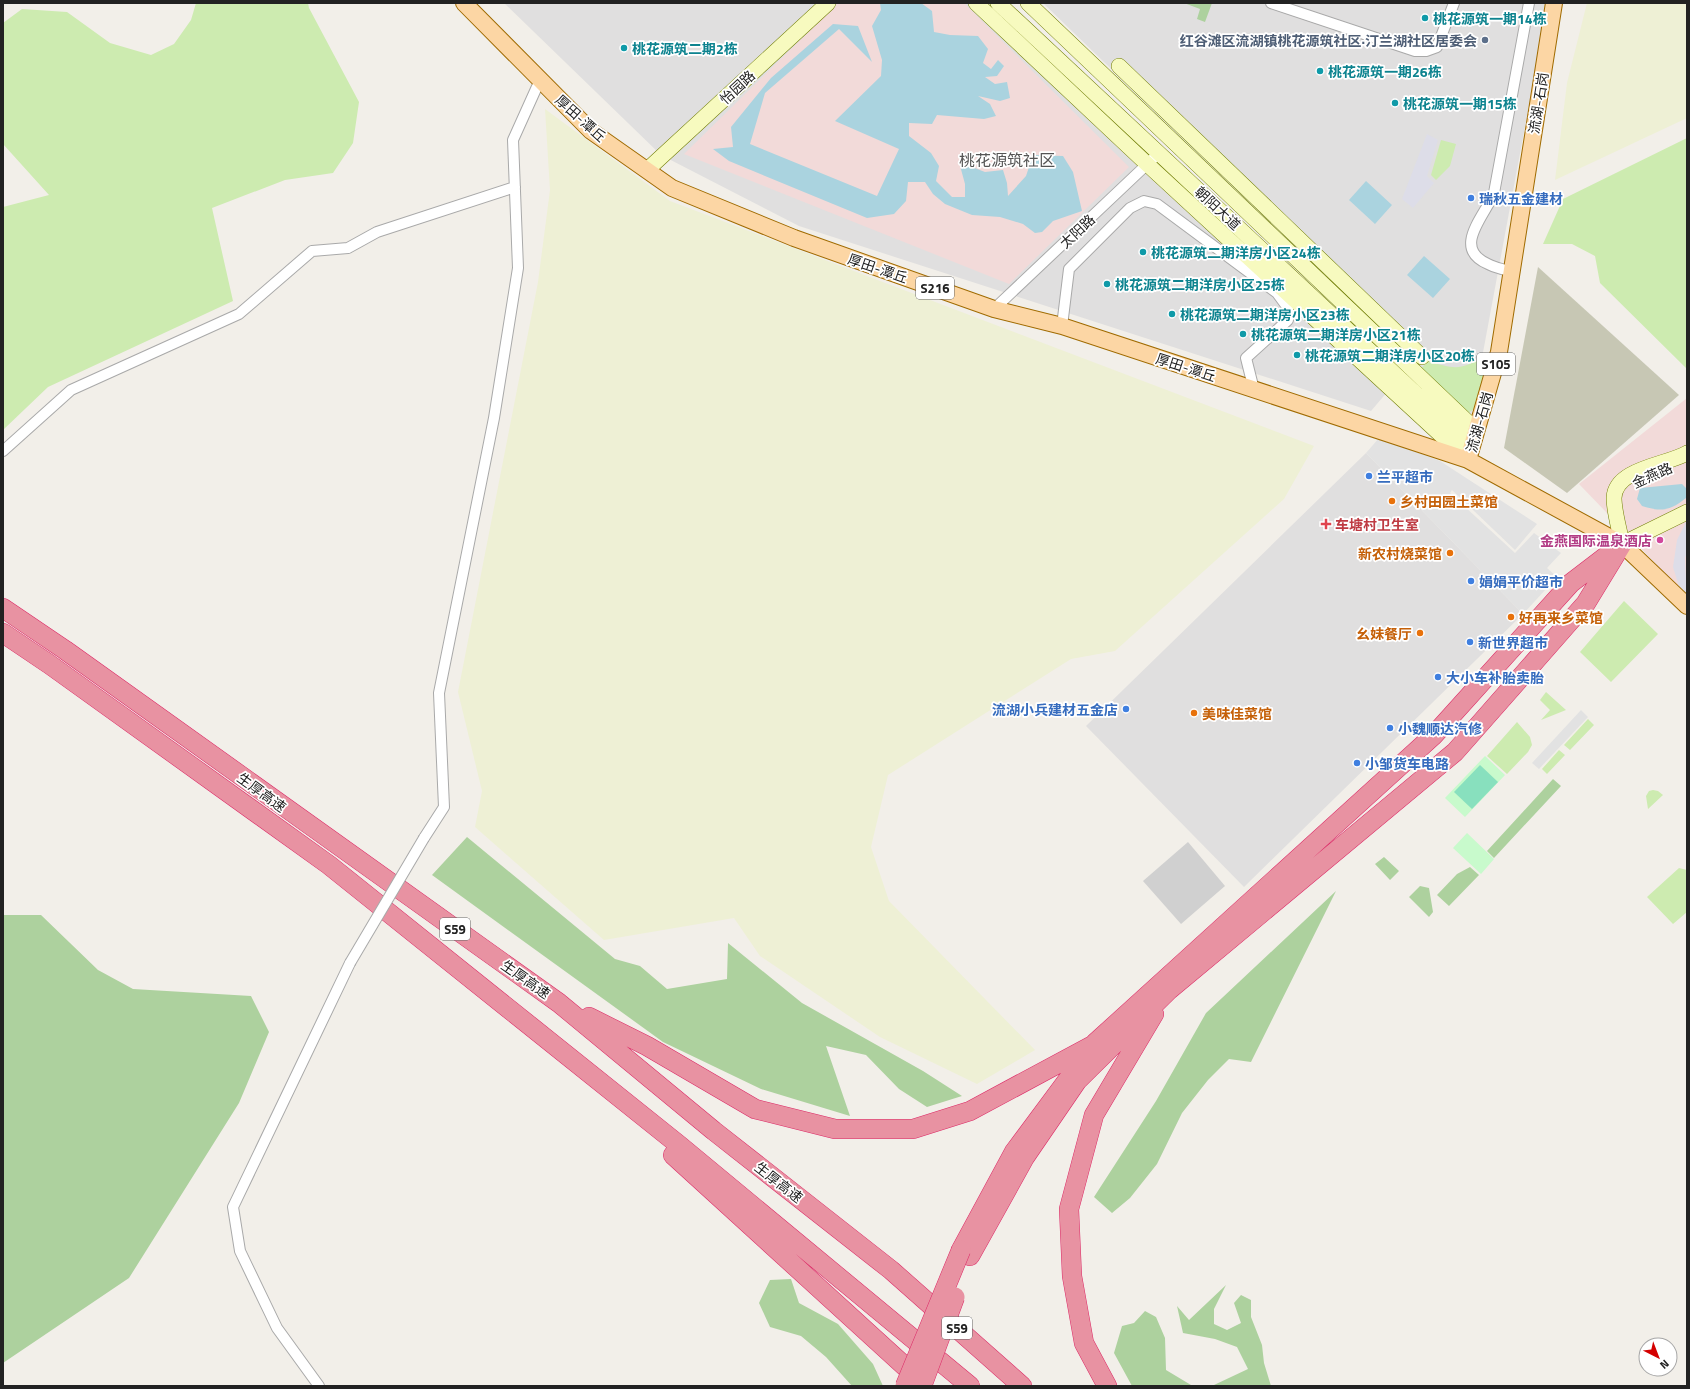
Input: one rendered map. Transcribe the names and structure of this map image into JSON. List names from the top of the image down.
{
  "streets": {
    "highway": ["生厚高速", "S59"],
    "main road": [
      "流湖-石岗",
      "厚田-潭丘",
      "S216",
      "S105"
    ],
    "street": [
      "怡园路",
      "朝阳大道",
      "太阳路",
      "金燕路"
    ]
  },
  "crossings": [
    ["怡园路", "厚田-潭丘"],
    ["流湖-石岗", "厚田-潭丘"],
    ["流湖-石岗", "朝阳大道"],
    ["流湖-石岗", "金燕路"],
    ["厚田-潭丘", "朝阳大道"],
    ["厚田-潭丘", "太阳路"],
    ["朝阳大道", "太阳路"]
  ],
  "districts": ["桃花源筑社区"],
  "places": {
    "other": [
      "桃花源筑一期14栋",
      "红谷滩区流湖镇桃花源筑社区·汀兰湖社区居委会",
      "桃花源筑二期2栋",
      "桃花源筑一期26栋",
      "桃花源筑一期15栋",
      "瑞秋五金建材",
      "桃花源筑二期洋房小区24栋",
      "桃花源筑二期洋房小区25栋",
      "桃花源筑二期洋房小区23栋",
      "桃花源筑二期洋房小区21栋",
      "桃花源筑二期洋房小区20栋",
      "兰平超市",
      "乡村田园土菜馆",
      "金燕国际温泉酒店",
      "新农村烧菜馆",
      "娟娟平价超市",
      "好再来乡菜馆",
      "幺妹餐厅",
      "新世界超市",
      "大小车补胎卖胎",
      "流湖小兵建材五金店",
      "美味佳菜馆",
      "小魏顺达汽修",
      "小邹货车电路"
    ],
    "health": ["车塘村卫生室"]
  },
  "north": "bottom right"
}
